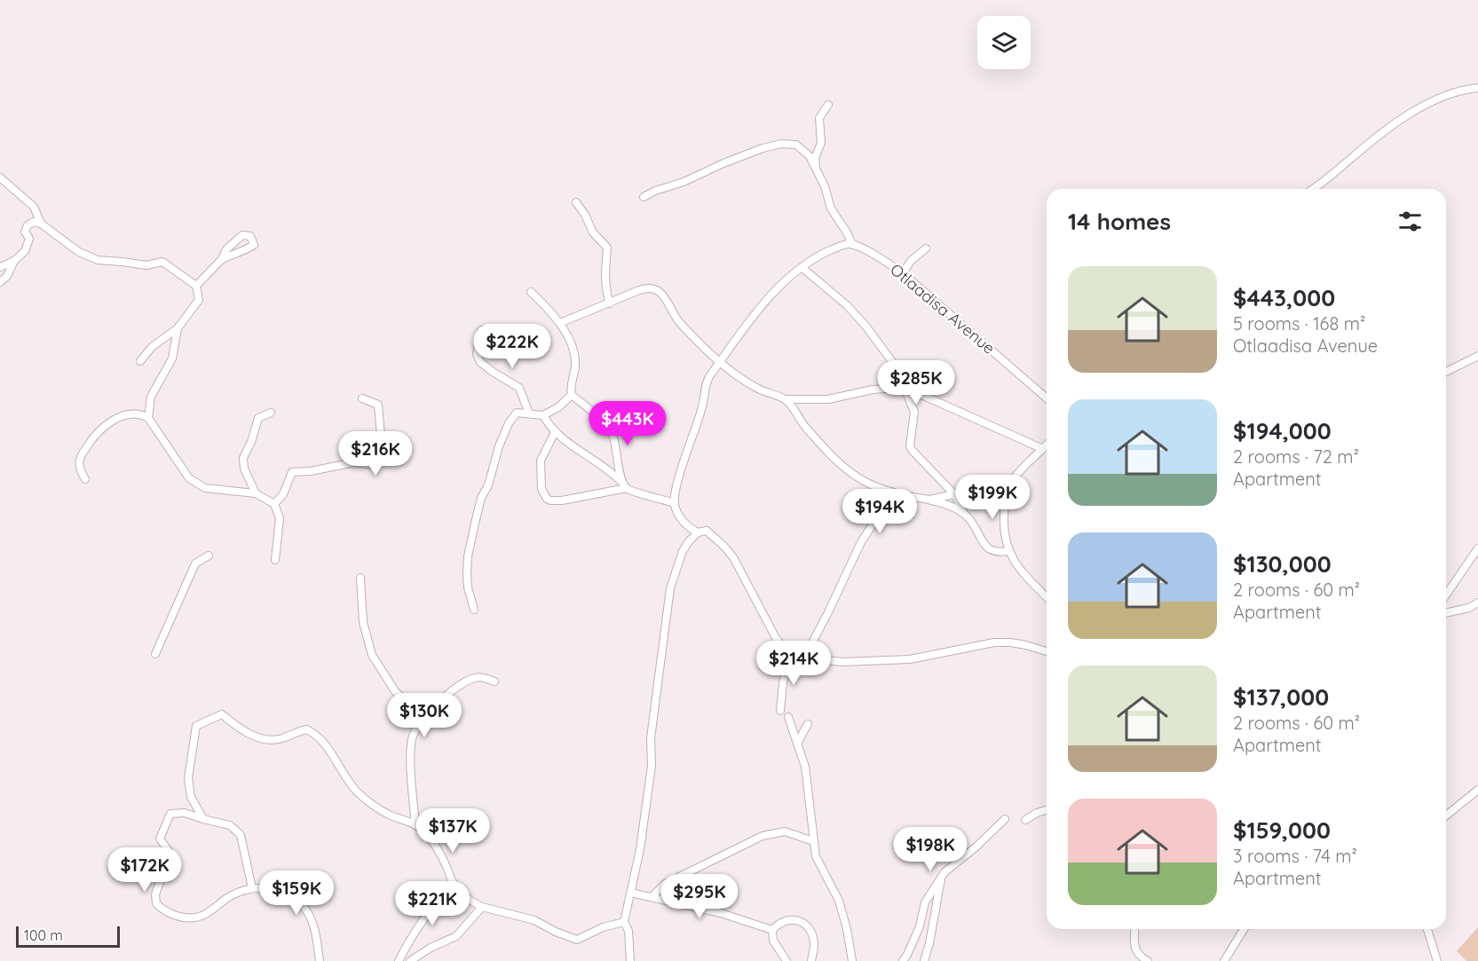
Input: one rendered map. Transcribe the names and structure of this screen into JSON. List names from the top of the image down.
{
  "streets": {
    "street": ["Otlaadisa Avenue"]
  },
  "scale_bar": "100 m",
  "page": {
    "heading": "14 homes",
    "list": [
      {
        "name": "$443,000",
        "note": "5 rooms · 168 m² · Otlaadisa Avenue"
      },
      {
        "name": "$194,000",
        "note": "2 rooms · 72 m² · Apartment"
      },
      {
        "name": "$130,000",
        "note": "2 rooms · 60 m² · Apartment"
      },
      {
        "name": "$137,000",
        "note": "2 rooms · 60 m² · Apartment"
      },
      {
        "name": "$159,000",
        "note": "3 rooms · 74 m² · Apartment"
      }
    ],
    "price": [
      "$222K",
      "$285K",
      "$443K",
      "$216K",
      "$199K",
      "$194K",
      "$214K",
      "$130K",
      "$137K",
      "$198K",
      "$172K",
      "$159K",
      "$295K",
      "$221K"
    ],
    "scale": "100 m"
  }
}
